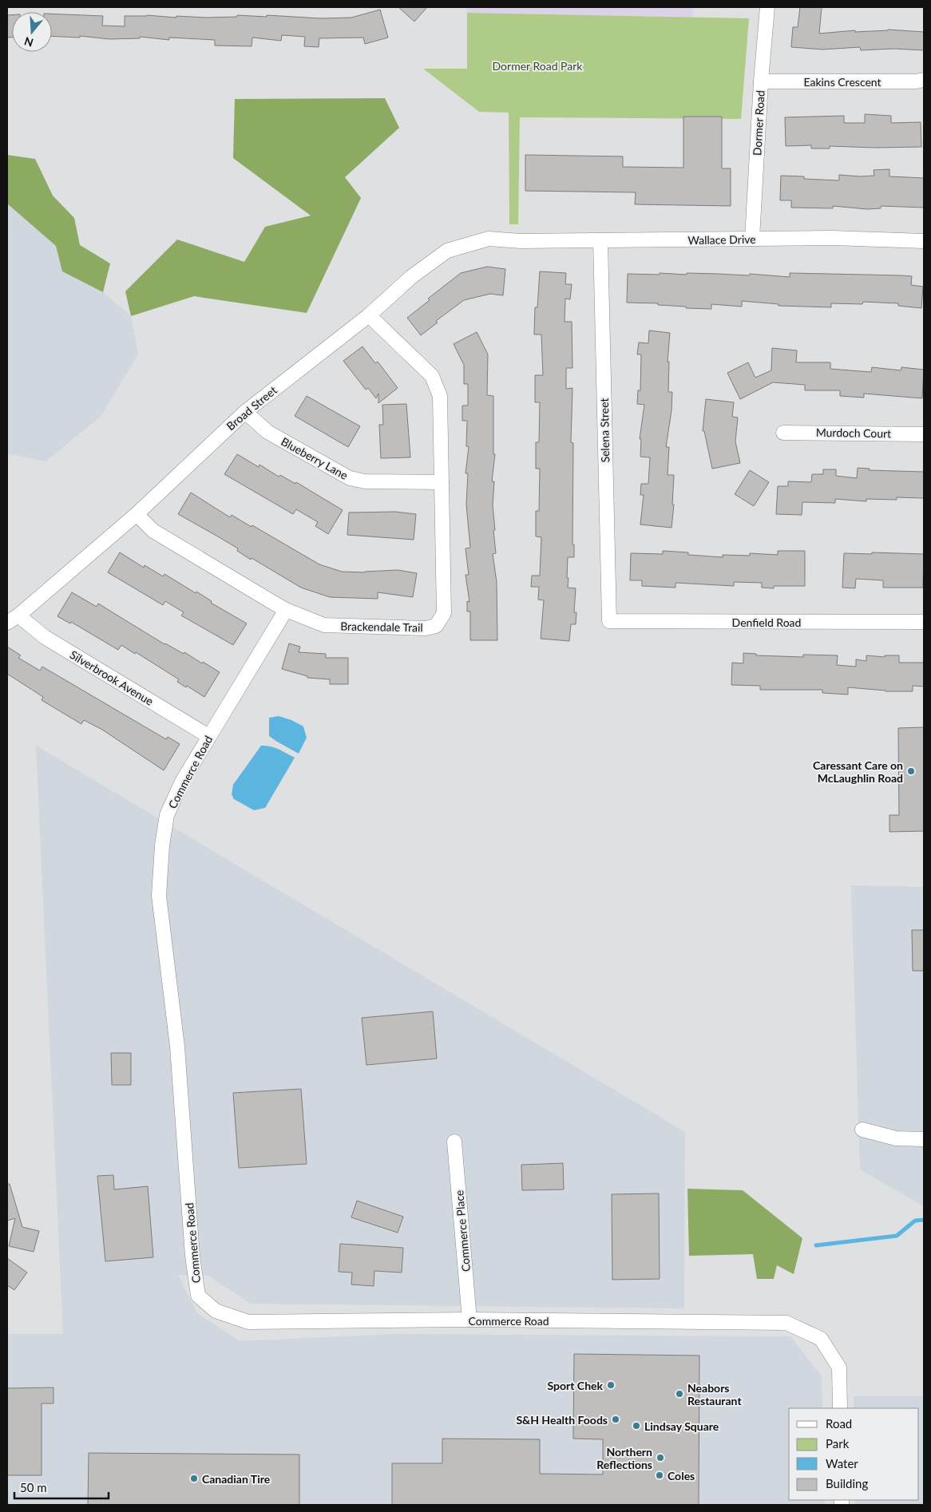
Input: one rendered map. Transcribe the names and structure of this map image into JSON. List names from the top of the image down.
{
  "streets": {
    "street": [
      "Eakins Crescent",
      "Dormer Road",
      "Wallace Drive",
      "Broad Street",
      "Selena Street",
      "Murdoch Court",
      "Blueberry Lane",
      "Denfield Road",
      "Brackendale Trail",
      "Silverbrook Avenue",
      "Commerce Road",
      "Commerce Place"
    ]
  },
  "crossings": [
    ["Eakins Crescent", "Dormer Road"],
    ["Dormer Road", "Wallace Drive"],
    ["Wallace Drive", "Broad Street"],
    ["Wallace Drive", "Selena Street"],
    ["Broad Street", "Blueberry Lane"],
    ["Broad Street", "Brackendale Trail"],
    ["Broad Street", "Silverbrook Avenue"],
    ["Selena Street", "Denfield Road"],
    ["Blueberry Lane", "Brackendale Trail"],
    ["Brackendale Trail", "Commerce Road"],
    ["Silverbrook Avenue", "Commerce Road"],
    ["Commerce Road", "Commerce Place"]
  ],
  "parks": ["Dormer Road Park"],
  "places": [
    "Caressant Care on McLaughlin Road",
    "Sport Chek",
    "Neabors Restaurant",
    "S&H Health Foods",
    "Lindsay Square",
    "Northern Reflections",
    "Coles",
    "Canadian Tire"
  ],
  "legend": [
    "Road",
    "Park",
    "Water",
    "Building"
  ],
  "scale_bar": "50 m",
  "north": "bottom"
}
